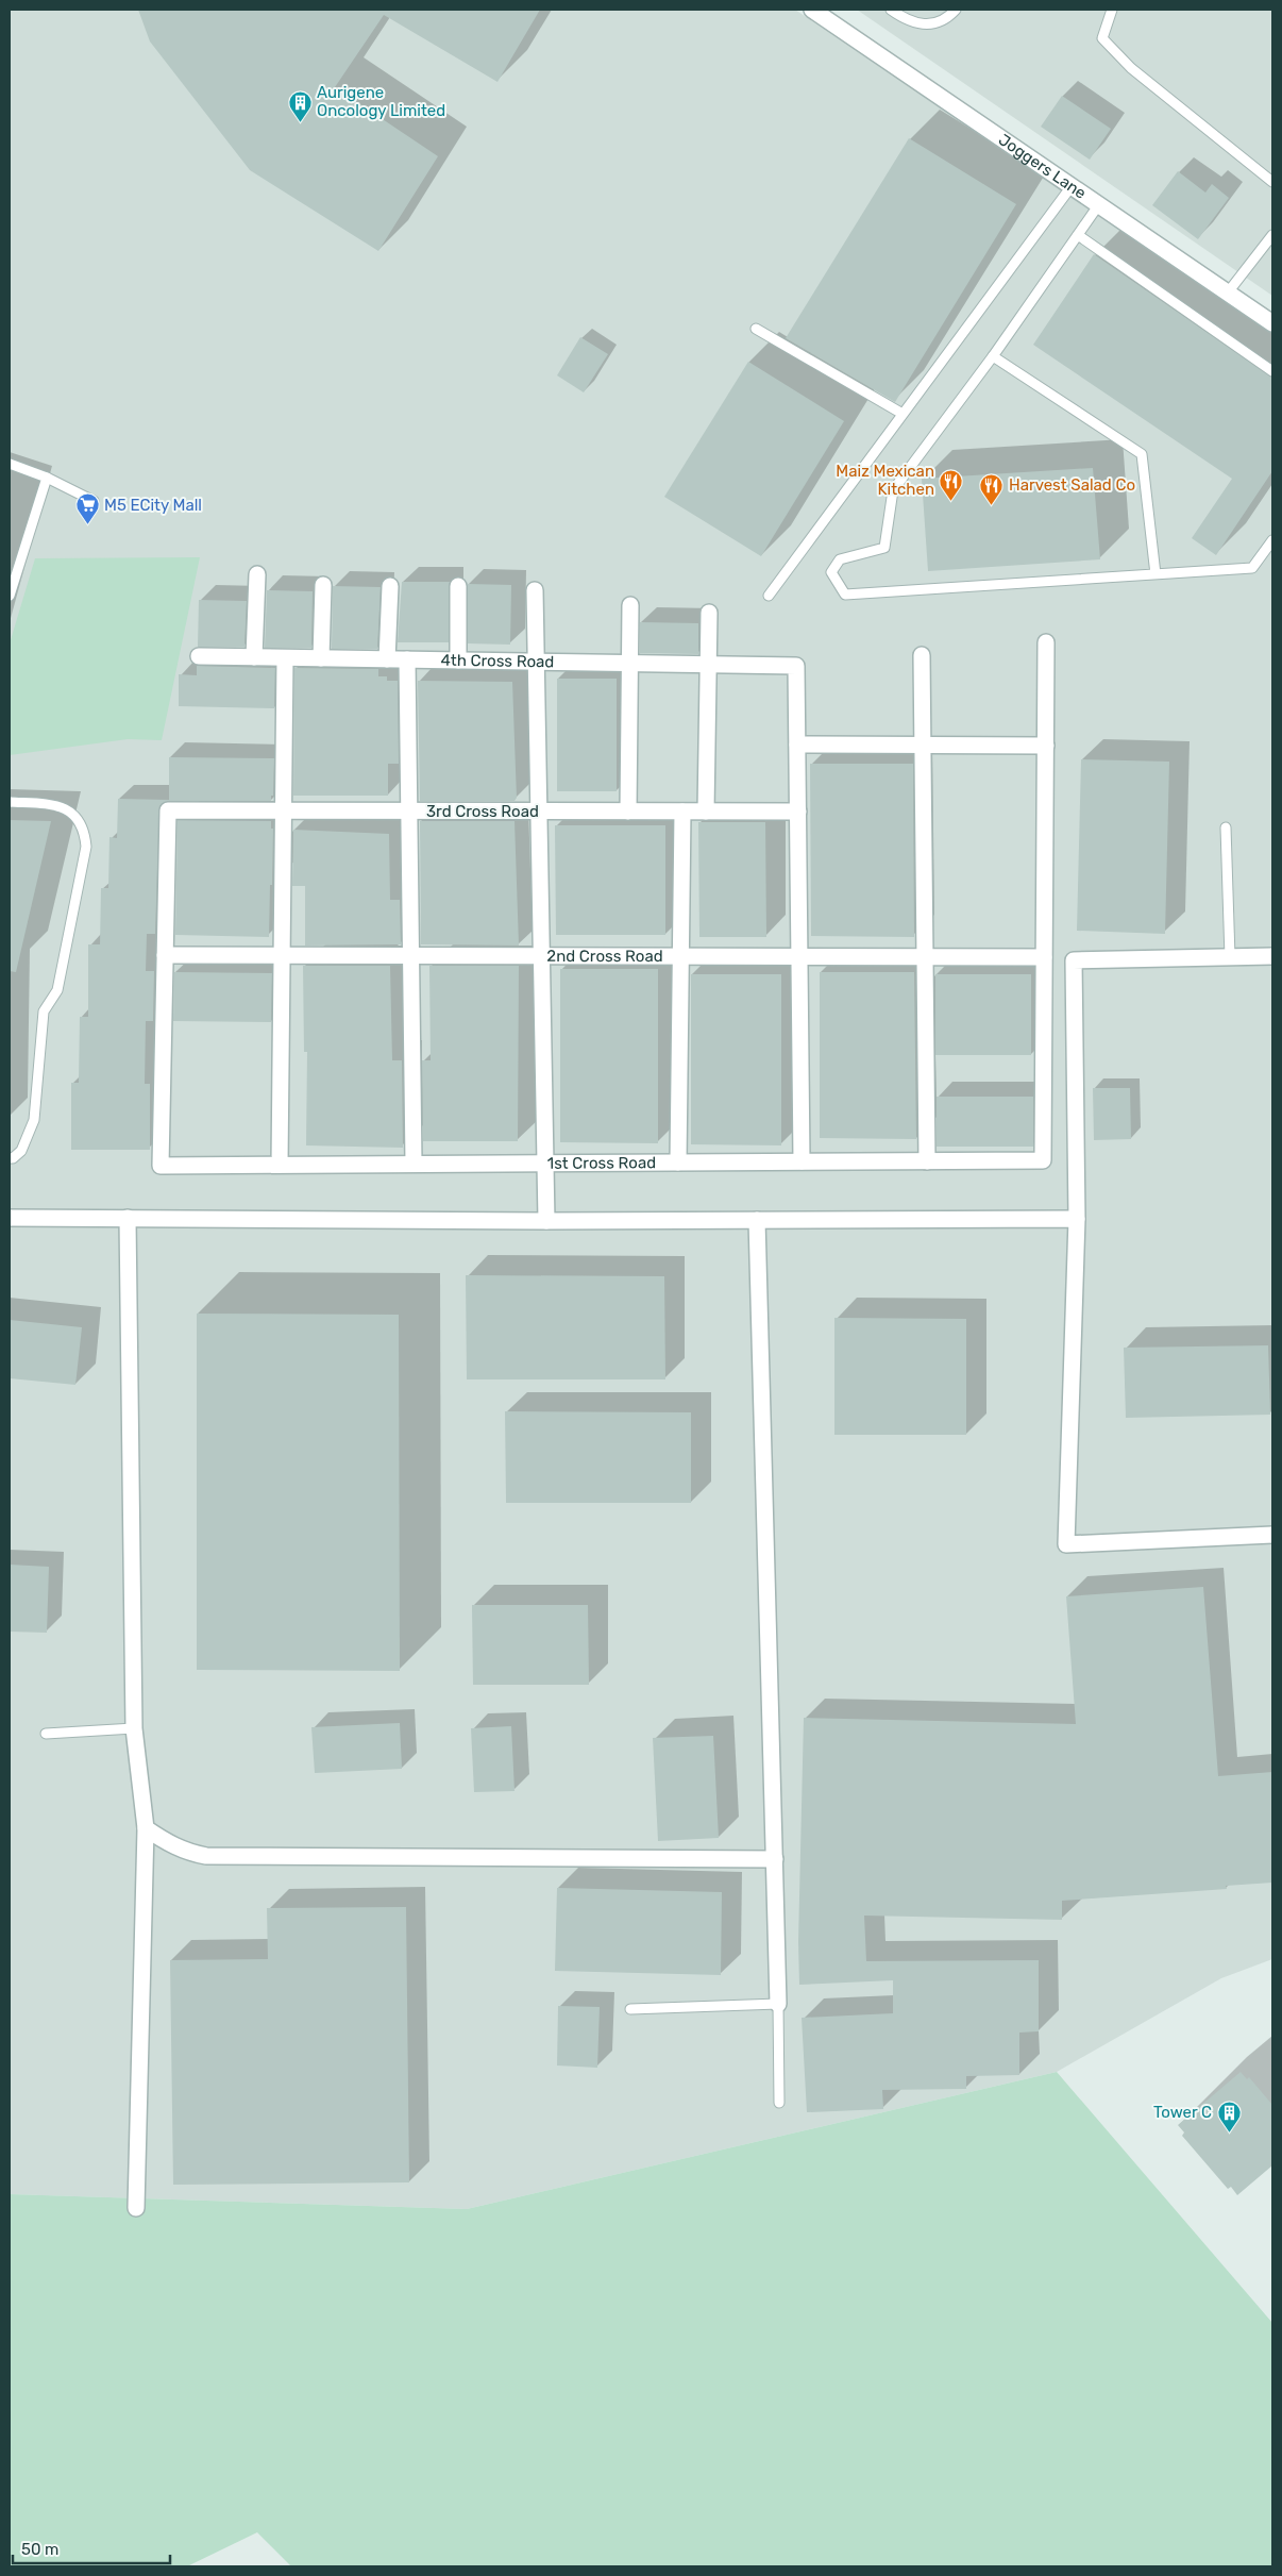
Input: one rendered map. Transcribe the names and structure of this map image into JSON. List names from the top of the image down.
{
  "streets": {
    "street": [
      "Joggers Lane",
      "4th Cross Road",
      "3rd Cross Road",
      "2nd Cross Road",
      "1st Cross Road"
    ]
  },
  "crossings": [
    ["3rd Cross Road", "2nd Cross Road"],
    ["3rd Cross Road", "1st Cross Road"],
    ["2nd Cross Road", "1st Cross Road"]
  ],
  "places": {
    "building": ["Aurigene Oncology Limited", "Tower C"],
    "restaurant": ["Maiz Mexican Kitchen", "Harvest Salad Co"],
    "supermarket": ["M5 ECity Mall"]
  },
  "scale_bar": "50 m"
}
